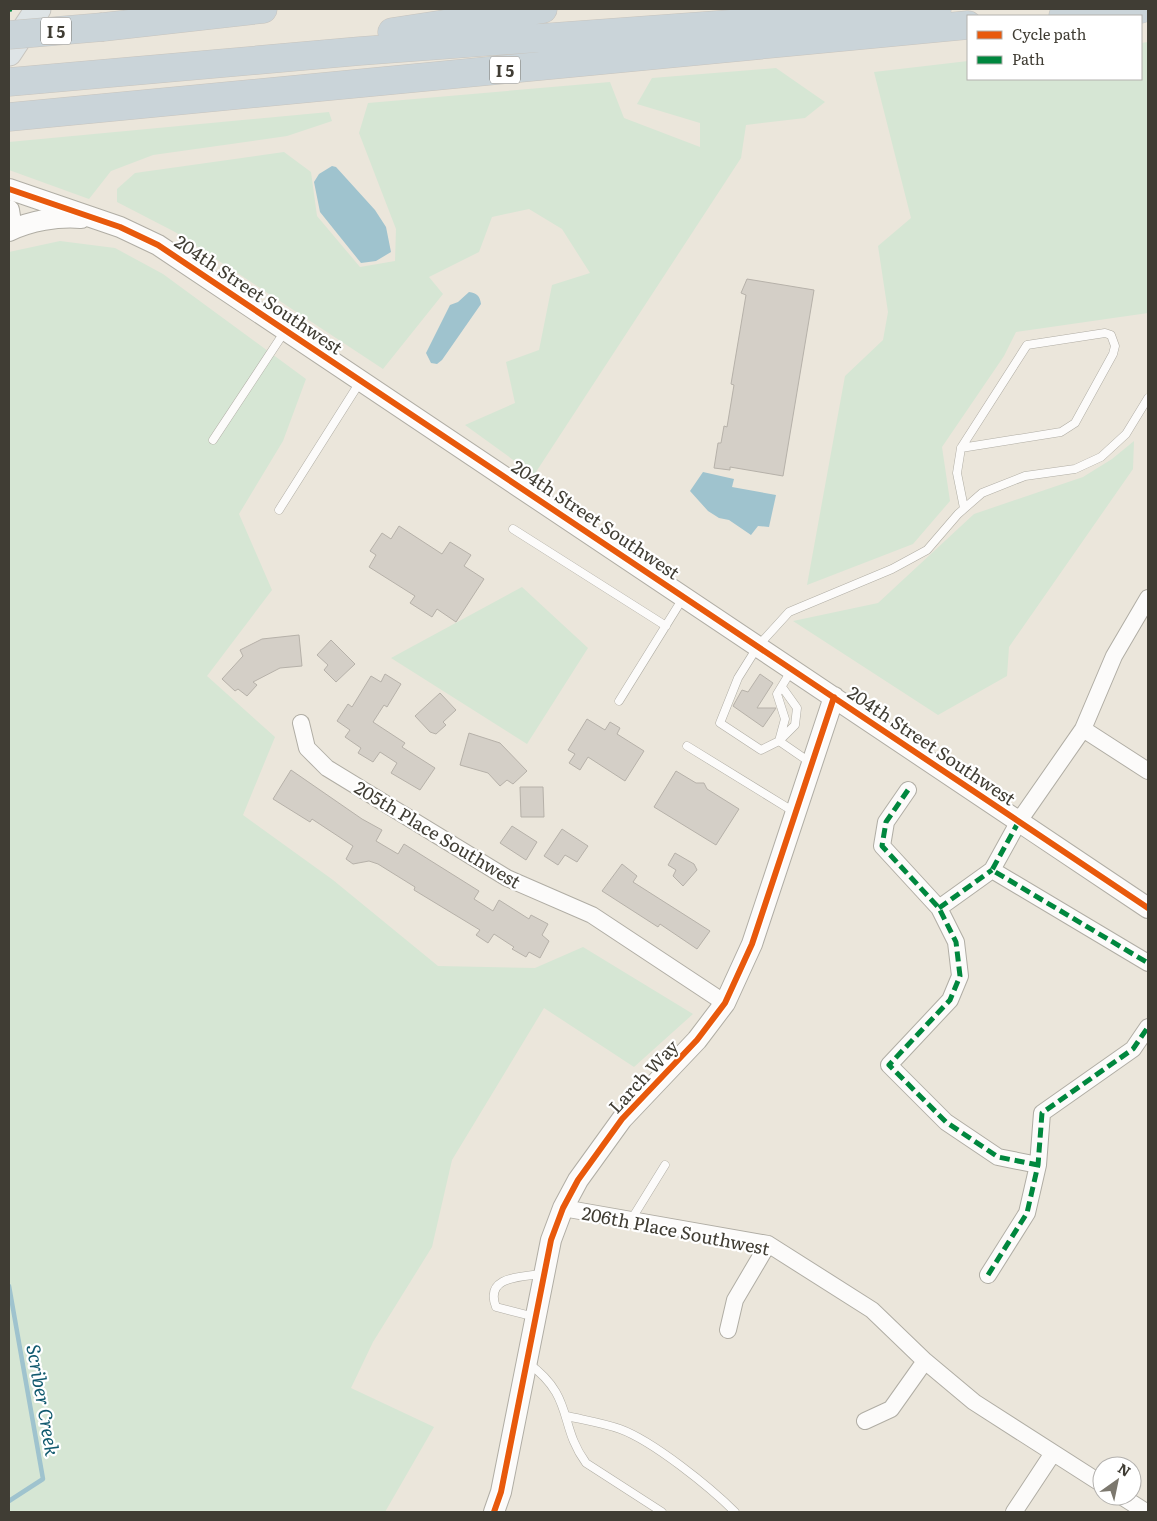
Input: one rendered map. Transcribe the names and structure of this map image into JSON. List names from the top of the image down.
{
  "streets": {
    "highway": ["I 5"],
    "street": [
      "204th Street Southwest",
      "205th Place Southwest",
      "Larch Way",
      "206th Place Southwest"
    ]
  },
  "crossings": [
    ["204th Street Southwest", "Larch Way"],
    ["205th Place Southwest", "Larch Way"],
    ["Larch Way", "206th Place Southwest"]
  ],
  "water": ["Scriber Creek"],
  "legend": ["Cycle path", "Path"],
  "north": "top right"
}
